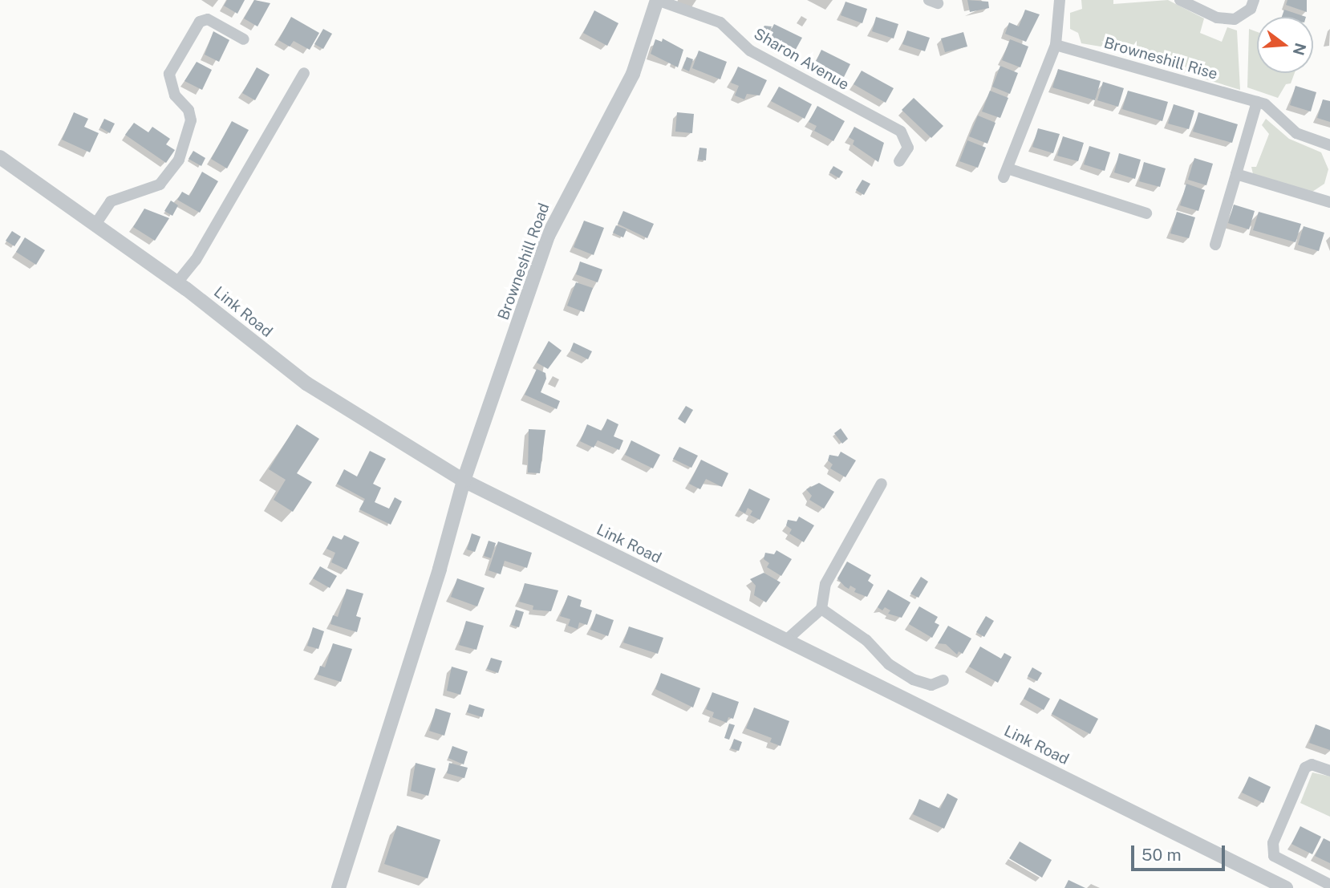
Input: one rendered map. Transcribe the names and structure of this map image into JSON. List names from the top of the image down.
{
  "streets": {
    "street": [
      "Browneshill Rise",
      "Sharon Avenue",
      "Browneshill Road",
      "Link Road"
    ]
  },
  "crossings": [
    ["Sharon Avenue", "Browneshill Road"],
    ["Browneshill Road", "Link Road"]
  ],
  "scale_bar": "50 m",
  "north": "right"
}
